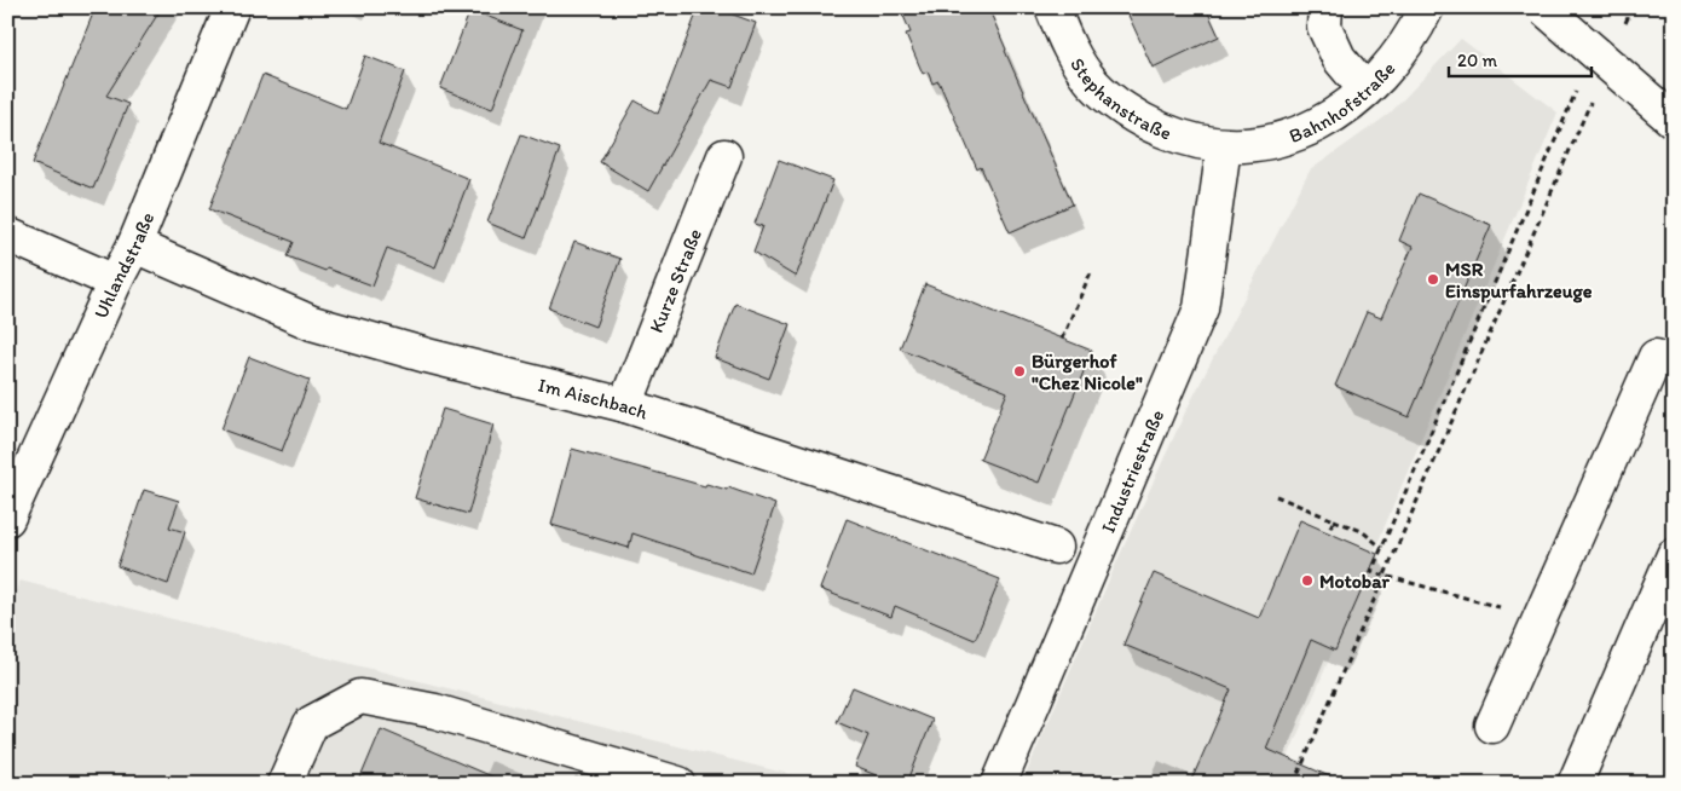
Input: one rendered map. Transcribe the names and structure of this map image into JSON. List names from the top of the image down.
{
  "streets": {
    "street": [
      "Stephanstraße",
      "Bahnhofstraße",
      "Uhlandstraße",
      "Kurze Straße",
      "Im Aischbach",
      "Industriestraße"
    ]
  },
  "crossings": [
    ["Stephanstraße", "Bahnhofstraße"],
    ["Stephanstraße", "Industriestraße"],
    ["Bahnhofstraße", "Industriestraße"],
    ["Uhlandstraße", "Im Aischbach"],
    ["Kurze Straße", "Im Aischbach"]
  ],
  "places": ["MSR Einspurfahrzeuge", "Bürgerhof \"Chez Nicole\"", "Motobar"],
  "scale_bar": "20 m"
}
